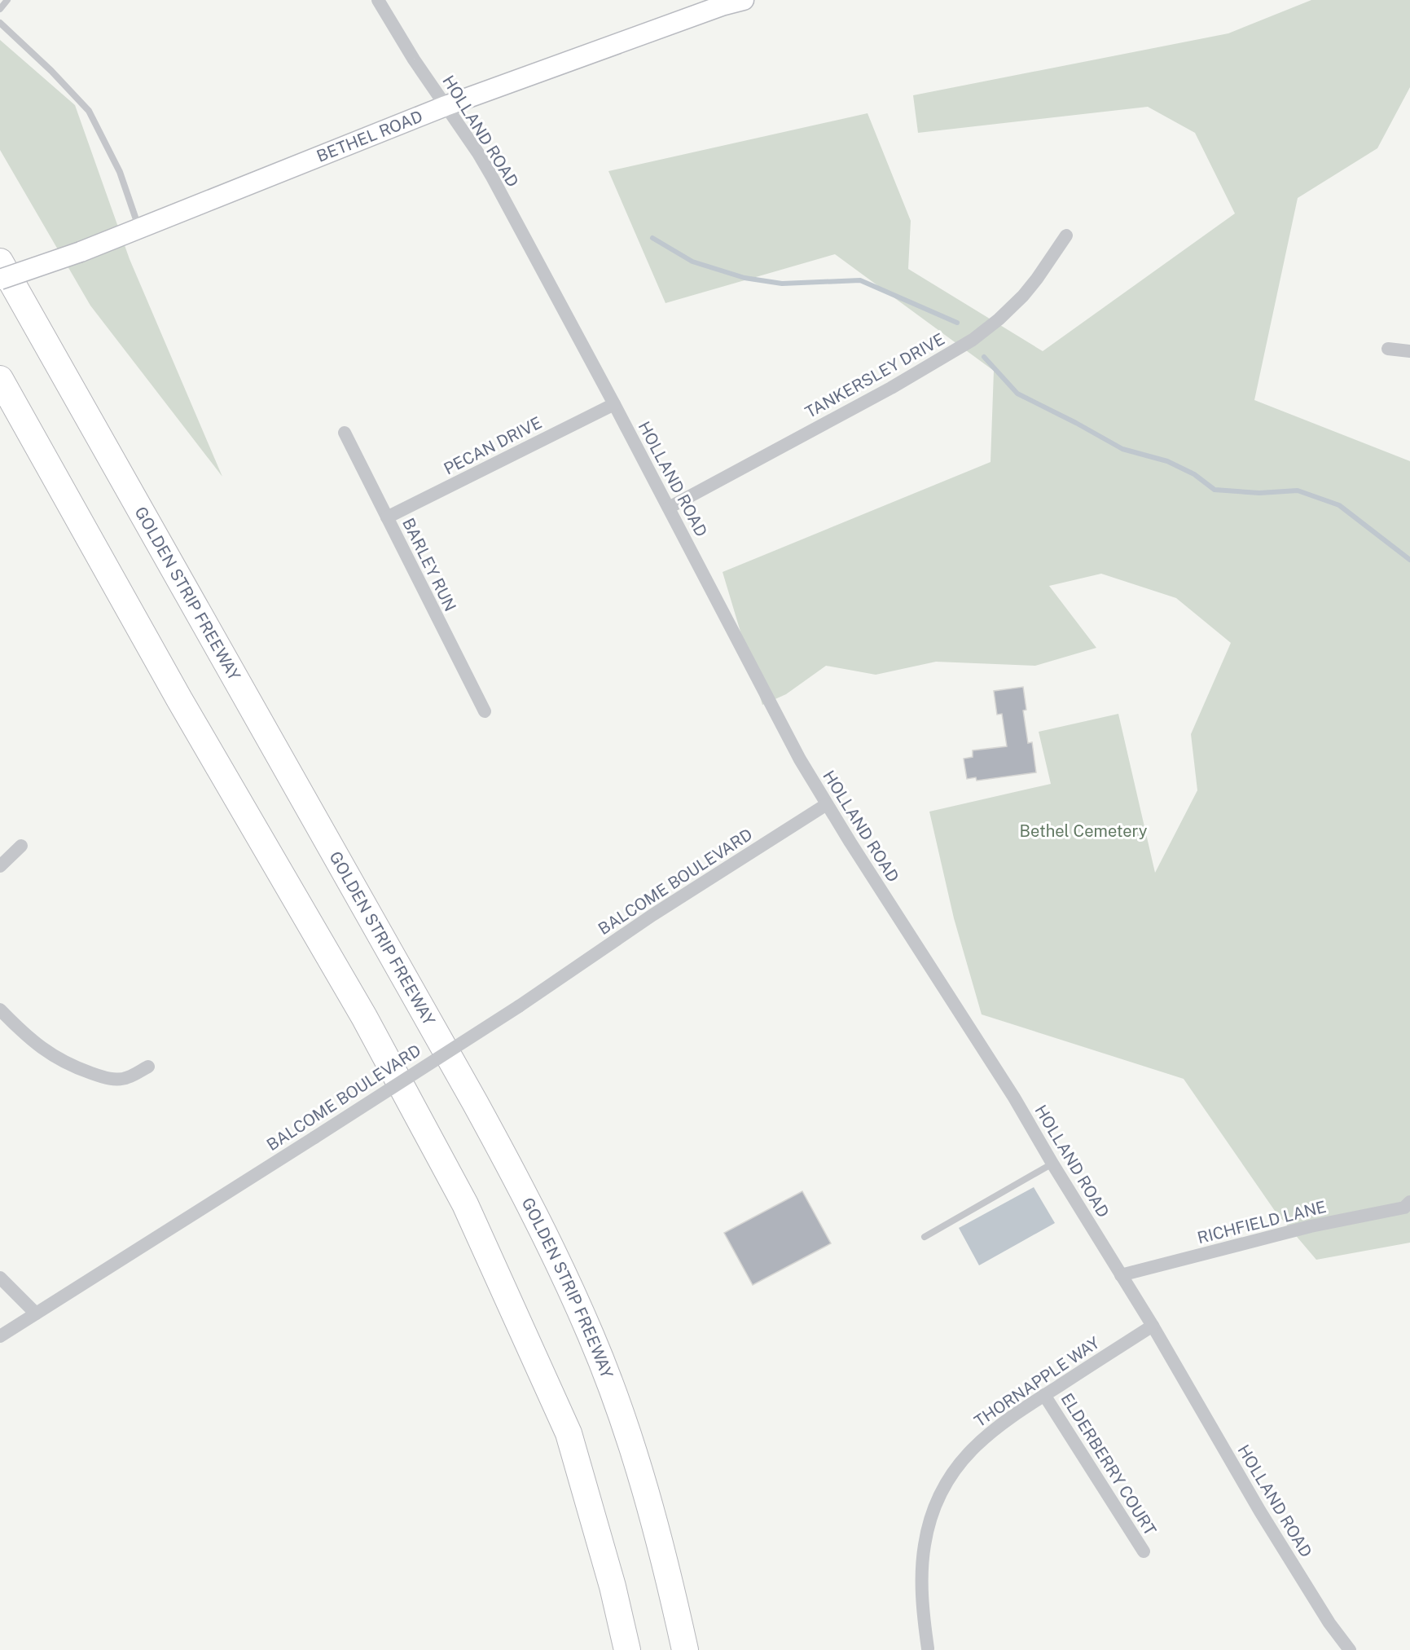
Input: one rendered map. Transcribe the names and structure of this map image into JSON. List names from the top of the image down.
{
  "streets": {
    "highway": ["GOLDEN STRIP FREEWAY"],
    "street": [
      "HOLLAND ROAD",
      "BETHEL ROAD",
      "TANKERSLEY DRIVE",
      "PECAN DRIVE",
      "BARLEY RUN",
      "BALCOME BOULEVARD",
      "RICHFIELD LANE",
      "THORNAPPLE WAY",
      "ELDERBERRY COURT"
    ]
  },
  "crossings": [
    ["HOLLAND ROAD", "BETHEL ROAD"],
    ["HOLLAND ROAD", "TANKERSLEY DRIVE"],
    ["HOLLAND ROAD", "PECAN DRIVE"],
    ["HOLLAND ROAD", "BALCOME BOULEVARD"],
    ["HOLLAND ROAD", "RICHFIELD LANE"],
    ["HOLLAND ROAD", "THORNAPPLE WAY"],
    ["PECAN DRIVE", "BARLEY RUN"],
    ["THORNAPPLE WAY", "ELDERBERRY COURT"]
  ],
  "parks": ["Bethel Cemetery"]
}
